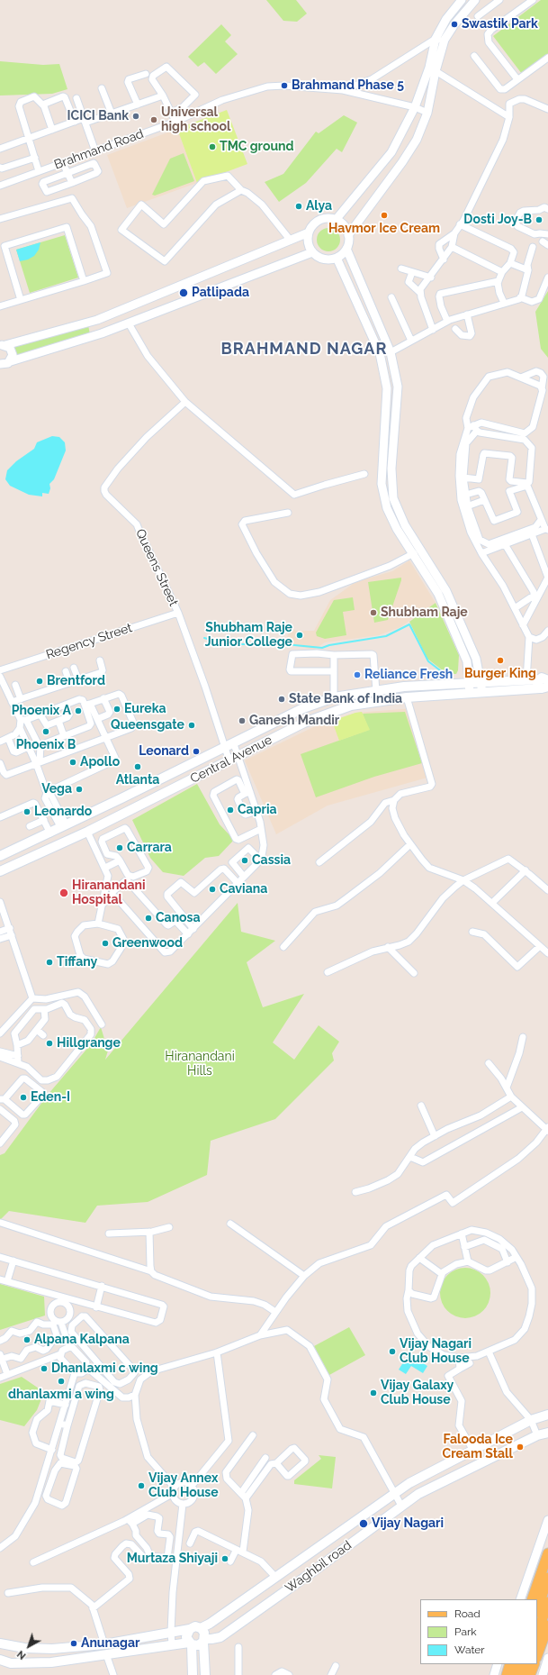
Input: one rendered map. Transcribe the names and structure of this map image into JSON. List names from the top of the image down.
{
  "streets": {
    "main road": ["Central Avenue", "Waghbil road"],
    "street": ["Brahmand Road", "Queens Street", "Regency Street"]
  },
  "crossings": [
    ["Queens Street", "Regency Street"],
    ["Queens Street", "Central Avenue"]
  ],
  "districts": ["BRAHMAND NAGAR"],
  "parks": ["Hiranandani Hills"],
  "places": [
    "Swastik Park",
    "Brahmand Phase 5",
    "ICICI Bank",
    "Universal high school",
    "TMC ground",
    "Alya",
    "Havmor Ice Cream",
    "Dosti Joy-B",
    "Patlipada",
    "Shubham Raje",
    "Shubham Raje Junior College",
    "Burger King",
    "Reliance Fresh",
    "Brentford",
    "State Bank of India",
    "Eureka",
    "Phoenix A",
    "Ganesh Mandir",
    "Queensgate",
    "Phoenix B",
    "Leonard",
    "Apollo",
    "Atlanta",
    "Vega",
    "Capria",
    "Leonardo",
    "Carrara",
    "Cassia",
    "Caviana",
    "Hiranandani Hospital",
    "Canosa",
    "Greenwood",
    "Tiffany",
    "Hillgrange",
    "Eden-I",
    "Alpana Kalpana",
    "Vijay Nagari Club House",
    "Dhanlaxmi c wing",
    "dhanlaxmi a wing",
    "Vijay Galaxy Club House",
    "Falooda Ice Cream Stall",
    "Vijay Annex Club House",
    "Vijay Nagari",
    "Murtaza Shiyaji",
    "Anunagar"
  ],
  "legend": ["Road", "Park", "Water"],
  "north": "bottom left"
}
